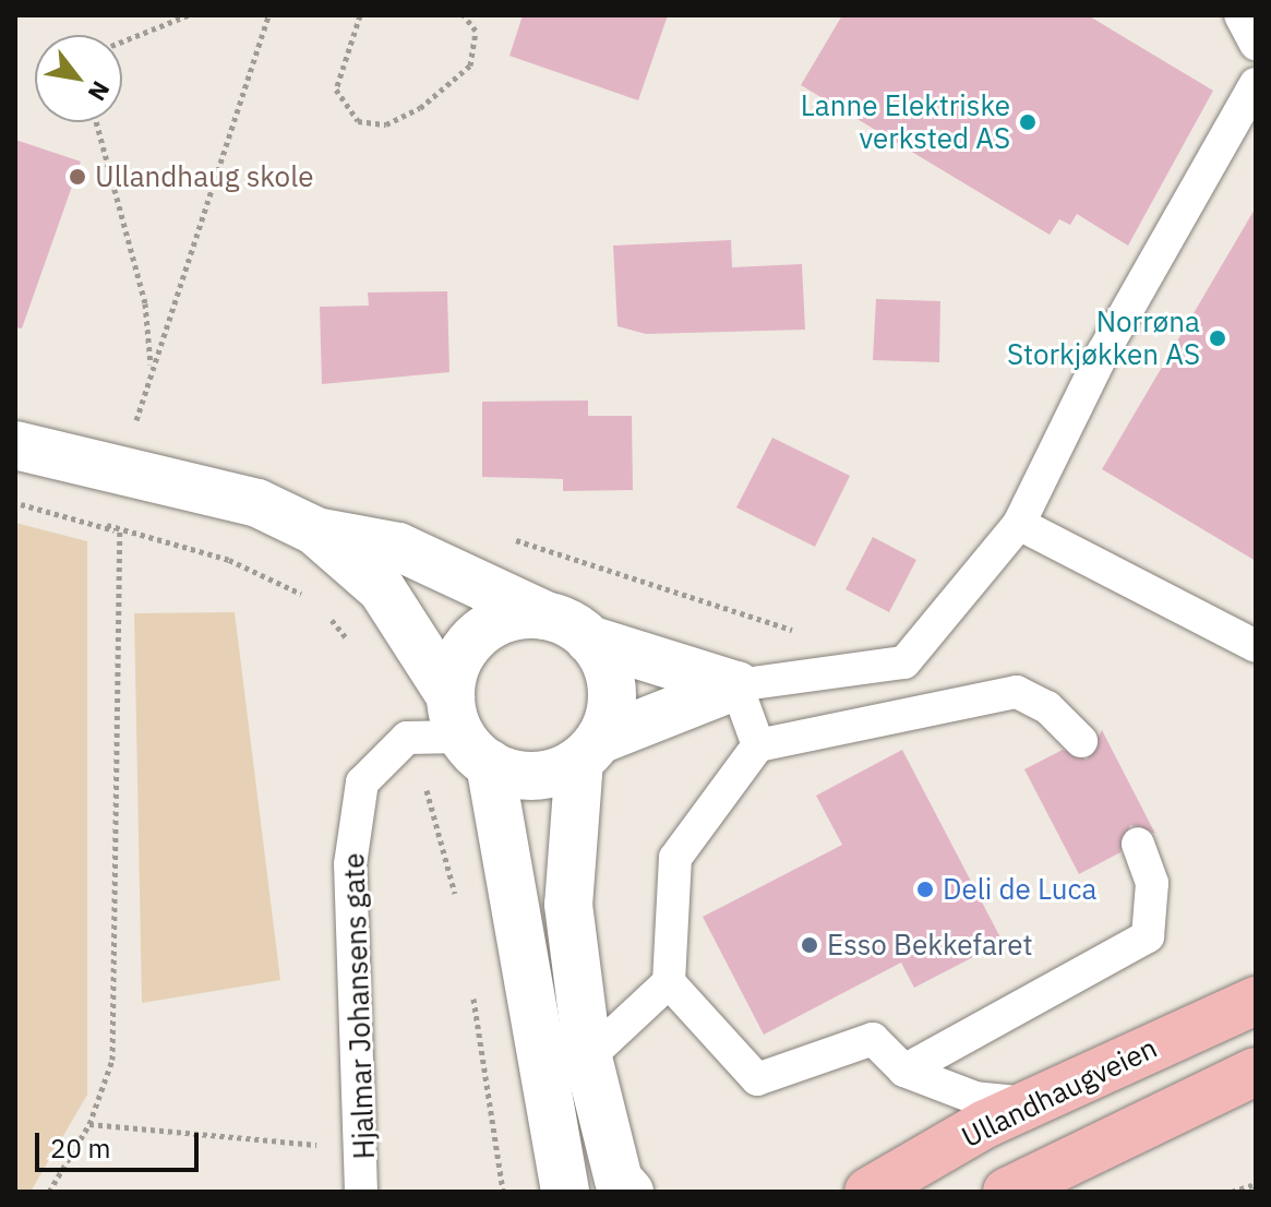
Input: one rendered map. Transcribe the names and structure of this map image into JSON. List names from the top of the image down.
{
  "streets": {
    "main road": ["Ullandhaugveien"],
    "lane": ["Hjalmar Johansens gate"]
  },
  "places": [
    "Lanne Elektriske verksted AS",
    "Ullandhaug skole",
    "Norrøna Storkjøkken AS",
    "Deli de Luca",
    "Esso Bekkefaret"
  ],
  "scale_bar": "20 m",
  "north": "bottom right"
}
